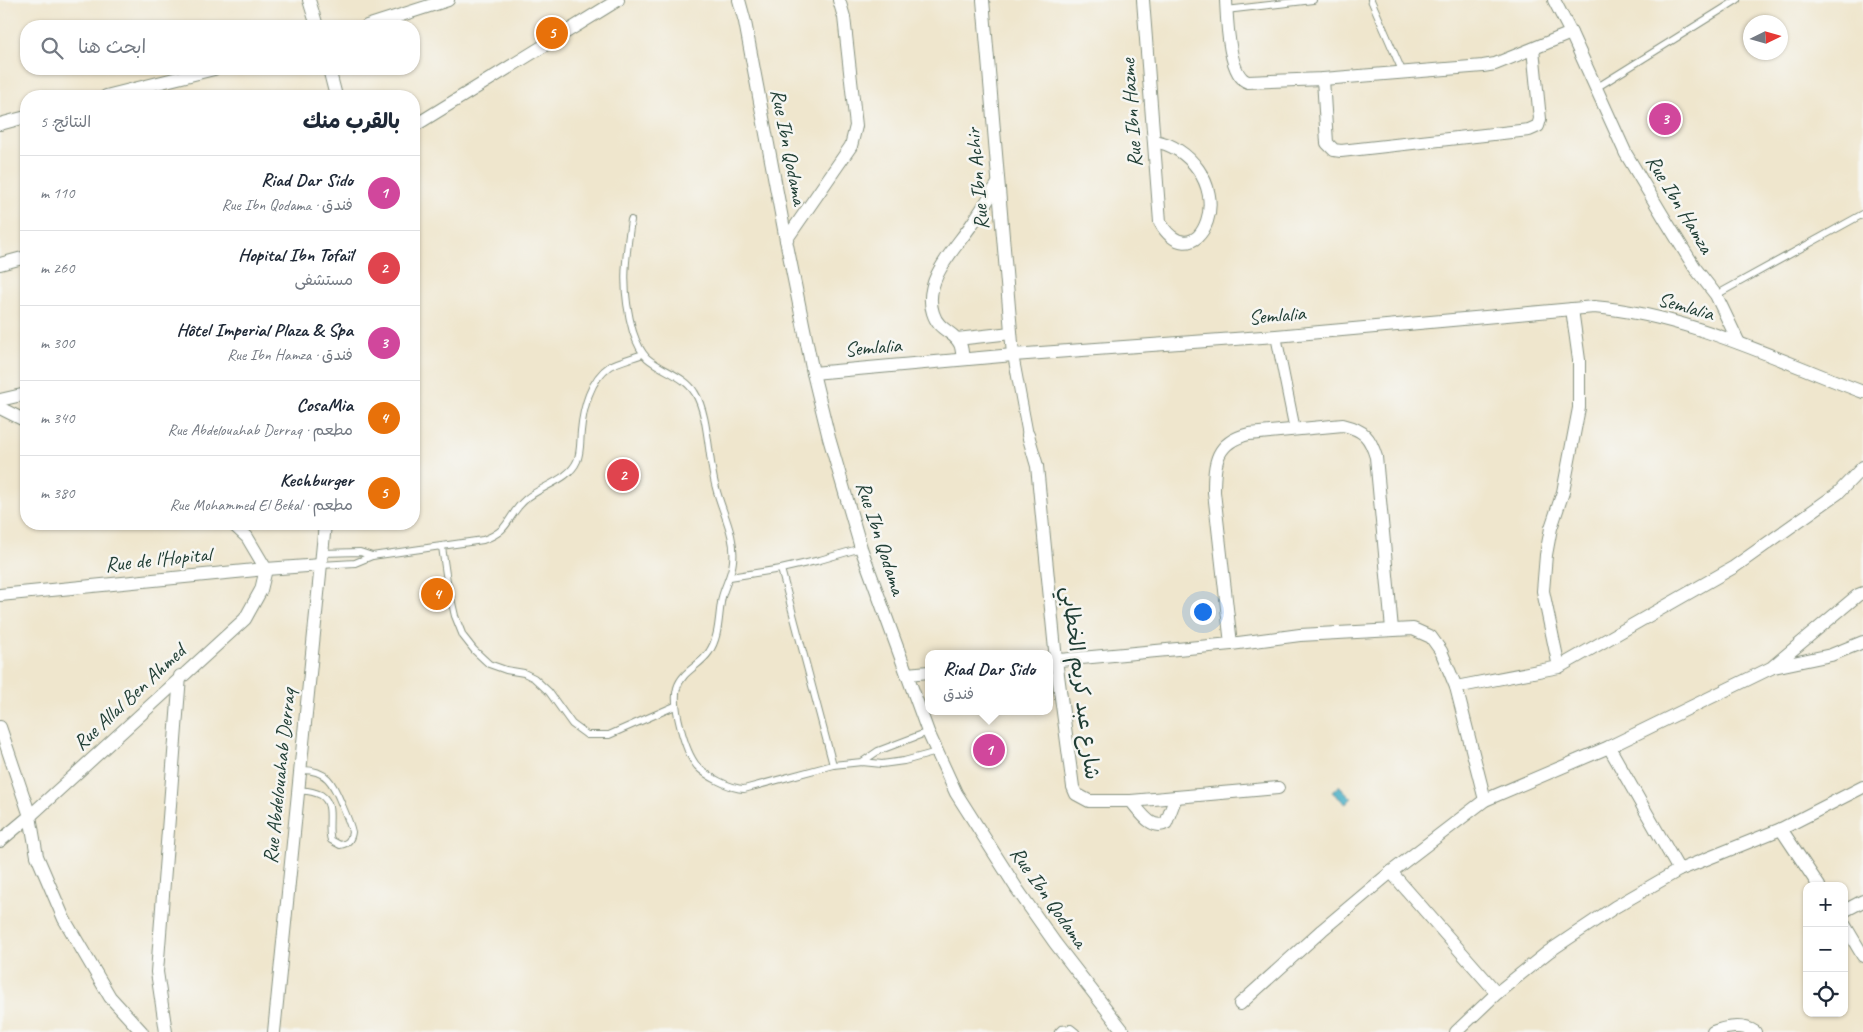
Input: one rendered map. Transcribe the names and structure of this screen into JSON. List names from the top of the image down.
{
  "streets": {
    "street": [
      "Rue Ibn Hazme",
      "Rue Ibn Qodama",
      "Rue Ibn Achir",
      "Rue Ibn Hamza",
      "Semlalia",
      "Rue de l'Hopital",
      "شارع عبد كريم الخطابي",
      "Rue Allal Ben Ahmed",
      "Rue Abdelouahab Derraq"
    ]
  },
  "crossings": [
    ["Rue Ibn Qodama", "Semlalia"],
    ["Rue Ibn Achir", "Semlalia"],
    ["Rue Ibn Hamza", "Semlalia"],
    ["Rue de l'Hopital", "Rue Allal Ben Ahmed"],
    ["Rue de l'Hopital", "Rue Abdelouahab Derraq"]
  ],
  "north": "right",
  "page": {
    "pins": [
      "5",
      "3",
      "2",
      "4",
      "1"
    ],
    "search": "ابحث هنا",
    "heading": ["بالقرب منك", "النتائج: 5"],
    "list": [
      {
        "mark": "1",
        "name": "Riad Dar Sido",
        "note": "فندق · Rue Ibn Qodama",
        "value": "110 m"
      },
      {
        "mark": "2",
        "name": "Hopital Ibn Tofaïl",
        "note": "مستشفى",
        "value": "260 m"
      },
      {
        "mark": "3",
        "name": "Hôtel Imperial Plaza & Spa",
        "note": "فندق · Rue Ibn Hamza",
        "value": "300 m"
      },
      {
        "mark": "4",
        "name": "CosaMia",
        "note": "مطعم · Rue Abdelouahab Derraq",
        "value": "340 m"
      },
      {
        "mark": "5",
        "name": "Kechburger",
        "note": "مطعم · Rue Mohammed El Bekal",
        "value": "380 m"
      }
    ],
    "popup": ["Riad Dar Sido", "فندق"],
    "map_buttons": ["+", "−"]
  }
}
